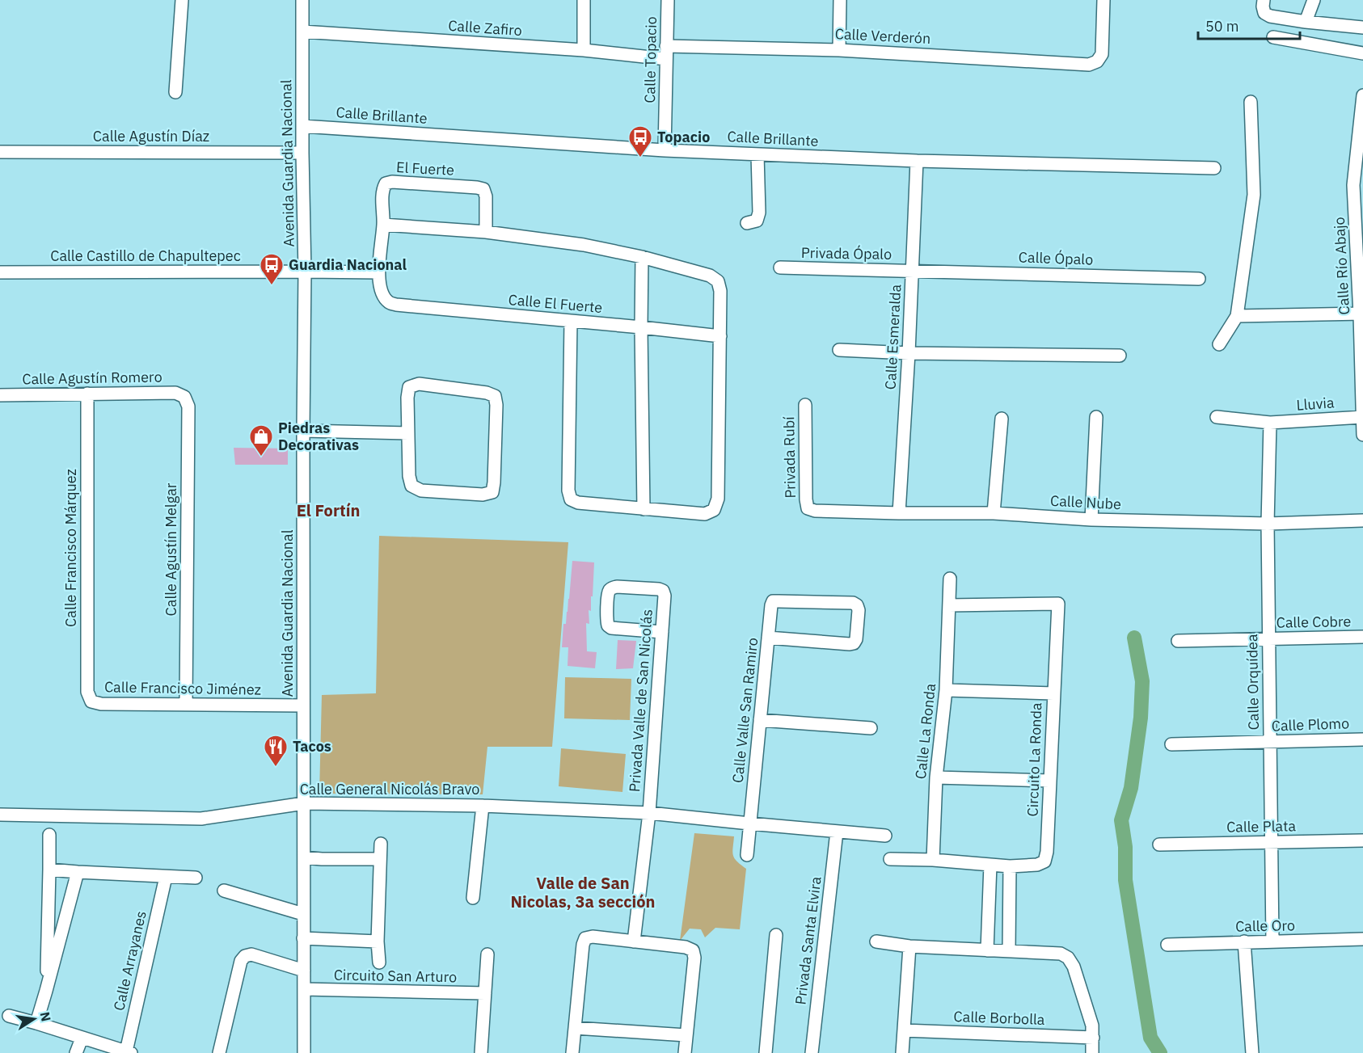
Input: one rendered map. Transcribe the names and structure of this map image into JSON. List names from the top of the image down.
{
  "streets": {
    "street": [
      "Calle Zafiro",
      "Calle Verderón",
      "Calle Topacio",
      "Calle Brillante",
      "Calle Agustín Díaz",
      "Avenida Guardia Nacional",
      "El Fuerte",
      "Privada Ópalo",
      "Calle Castillo de Chapultepec",
      "Calle Ópalo",
      "Calle Río Abajo",
      "Calle El Fuerte",
      "Calle Esmeralda",
      "Calle Agustín Romero",
      "Lluvia",
      "Privada Rubí",
      "Calle Nube",
      "Calle Francisco Márquez",
      "Calle Agustín Melgar",
      "Calle Cobre",
      "Calle Orquídea",
      "Calle Francisco Jiménez",
      "Privada Valle de San Nicolás",
      "Calle Valle San Ramiro",
      "Calle Plomo",
      "Calle La Ronda",
      "Circuito La Ronda",
      "Calle General Nicolás Bravo",
      "Calle Plata",
      "Calle Oro",
      "Privada Santa Elvira",
      "Calle Arrayanes",
      "Circuito San Arturo",
      "Calle Borbolla"
    ]
  },
  "crossings": [
    ["Calle Zafiro", "Calle Verderón"],
    ["Calle Zafiro", "Calle Topacio"],
    ["Calle Zafiro", "Avenida Guardia Nacional"],
    ["Calle Verderón", "Calle Topacio"],
    ["Calle Topacio", "Calle Brillante"],
    ["Calle Brillante", "Avenida Guardia Nacional"],
    ["Calle Brillante", "Calle Esmeralda"],
    ["Calle Agustín Díaz", "Avenida Guardia Nacional"],
    ["Avenida Guardia Nacional", "Calle Castillo de Chapultepec"],
    ["Avenida Guardia Nacional", "Calle Francisco Jiménez"],
    ["Avenida Guardia Nacional", "Calle General Nicolás Bravo"],
    ["Avenida Guardia Nacional", "Circuito San Arturo"],
    ["El Fuerte", "Calle Castillo de Chapultepec"],
    ["El Fuerte", "Calle El Fuerte"],
    ["Privada Ópalo", "Calle Ópalo"],
    ["Privada Ópalo", "Calle Esmeralda"],
    ["Calle Ópalo", "Calle Esmeralda"],
    ["Calle Río Abajo", "Lluvia"],
    ["Calle Esmeralda", "Calle Nube"],
    ["Calle Agustín Romero", "Calle Francisco Márquez"],
    ["Calle Agustín Romero", "Calle Agustín Melgar"],
    ["Lluvia", "Calle Orquídea"],
    ["Privada Rubí", "Calle Nube"],
    ["Calle Nube", "Calle Orquídea"],
    ["Calle Francisco Márquez", "Calle Francisco Jiménez"],
    ["Calle Agustín Melgar", "Calle Francisco Jiménez"],
    ["Calle Cobre", "Calle Orquídea"],
    ["Calle Orquídea", "Calle Plomo"],
    ["Calle Orquídea", "Calle Plata"],
    ["Calle Orquídea", "Calle Oro"],
    ["Privada Valle de San Nicolás", "Calle General Nicolás Bravo"],
    ["Calle Valle San Ramiro", "Calle General Nicolás Bravo"],
    ["Calle La Ronda", "Circuito La Ronda"],
    ["Calle General Nicolás Bravo", "Privada Santa Elvira"]
  ],
  "districts": ["El Fortín", "Valle de San Nicolas, 3a sección"],
  "places": {
    "bus stop": ["Topacio", "Guardia Nacional"],
    "shop": ["Piedras Decorativas"],
    "restaurant": ["Tacos"]
  },
  "scale_bar": "50 m",
  "north": "right"
}
